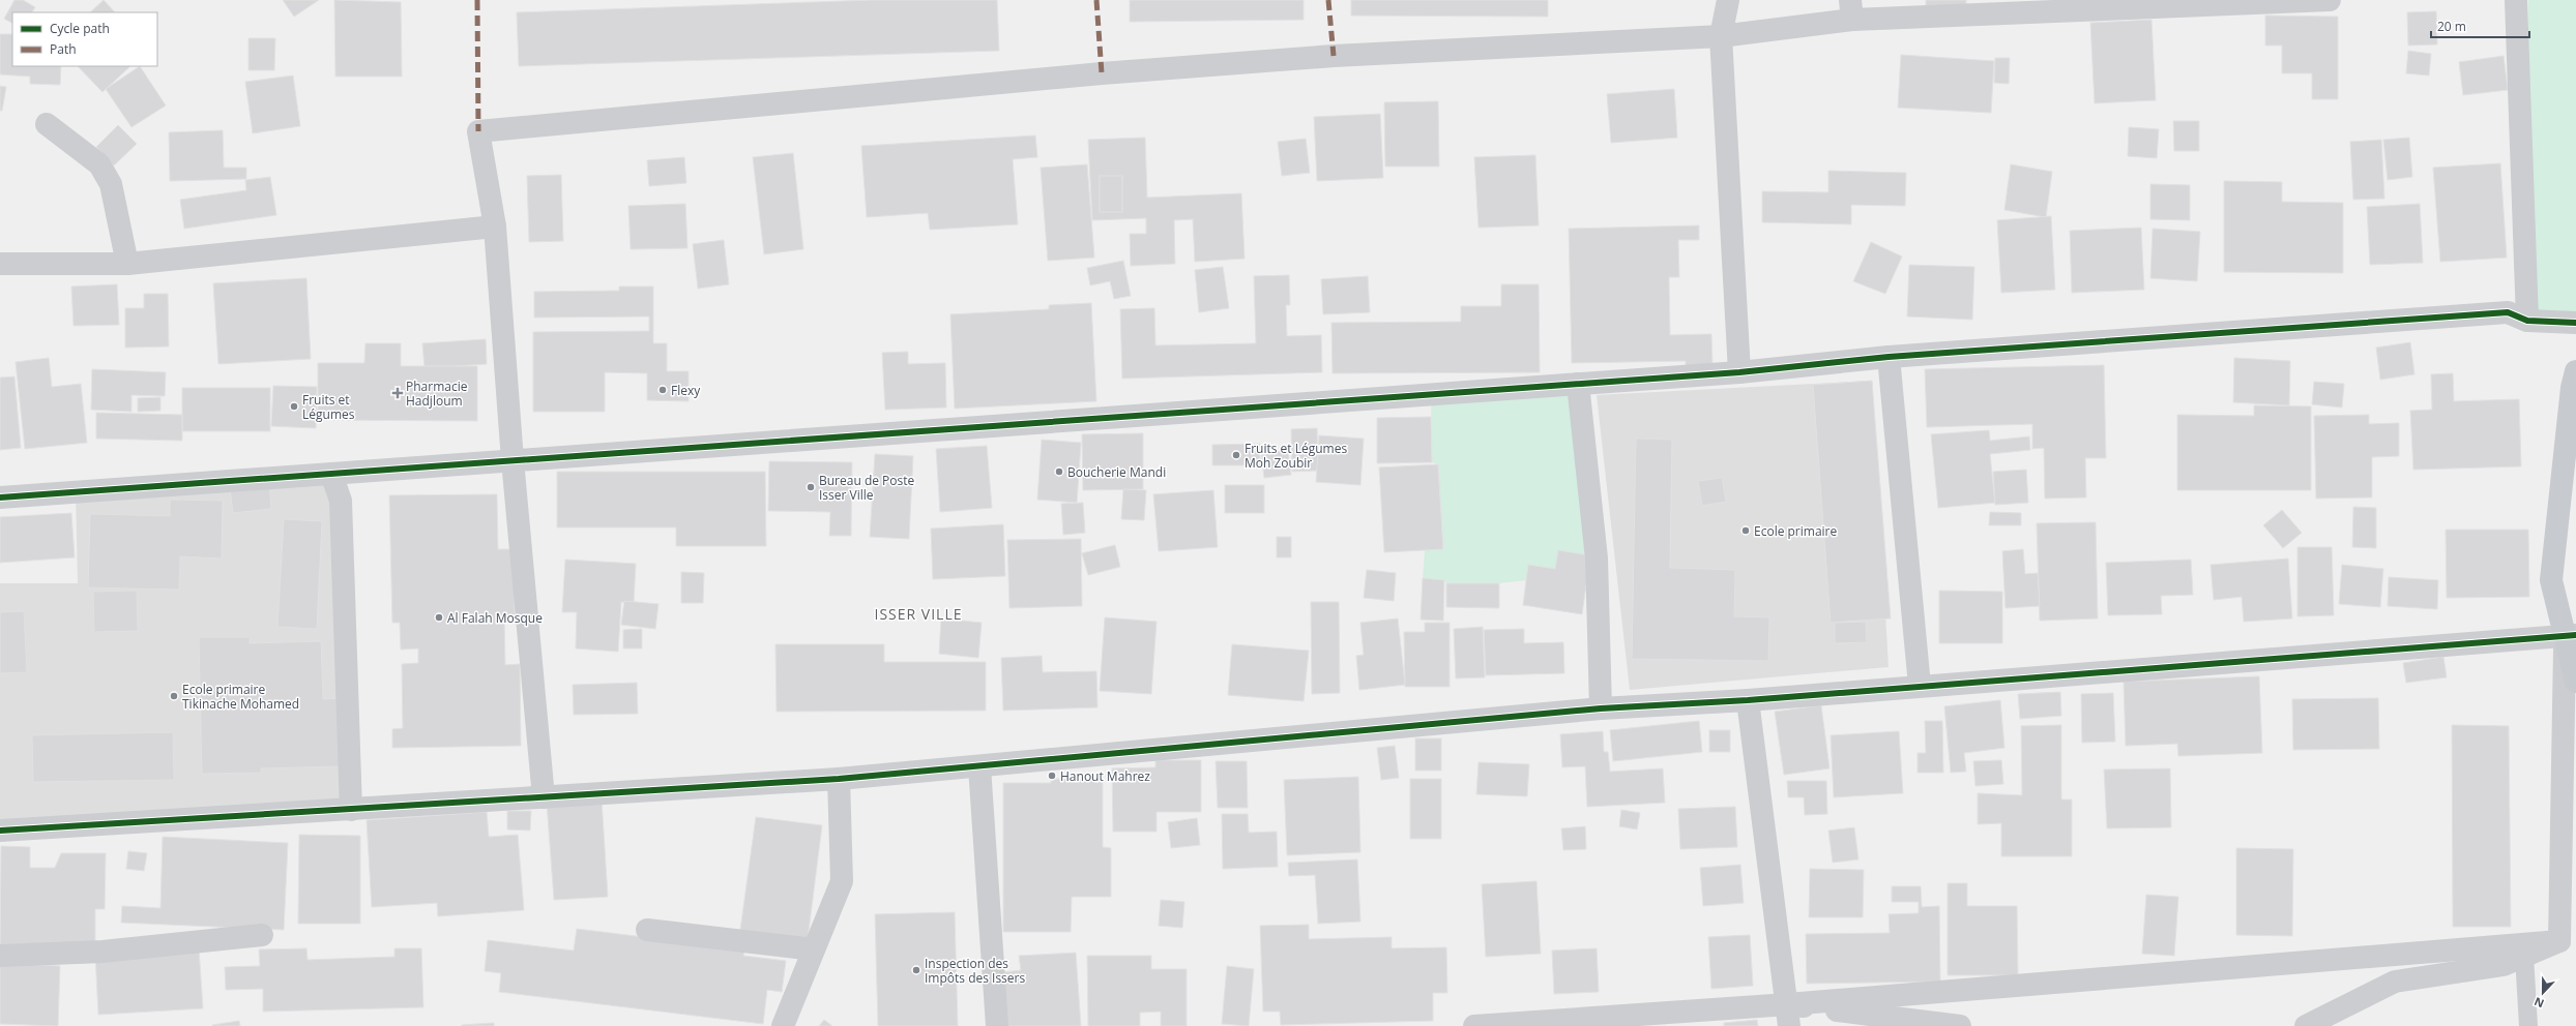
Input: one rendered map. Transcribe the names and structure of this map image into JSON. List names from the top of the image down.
{
  "districts": ["ISSER VILLE"],
  "places": {
    "other": [
      "Flexy",
      "Fruits et Légumes",
      "Fruits et Légumes Moh Zoubir",
      "Boucherie Mandi",
      "Bureau de Poste Isser Ville",
      "Ecole primaire",
      "Al Falah Mosque",
      "Ecole primaire Tikinache Mohamed",
      "Hanout Mahrez",
      "Inspection des Impôts des Issers"
    ],
    "health": ["Pharmacie Hadjloum"]
  },
  "legend": ["Cycle path", "Path"],
  "scale_bar": "20 m",
  "north": "bottom"
}
